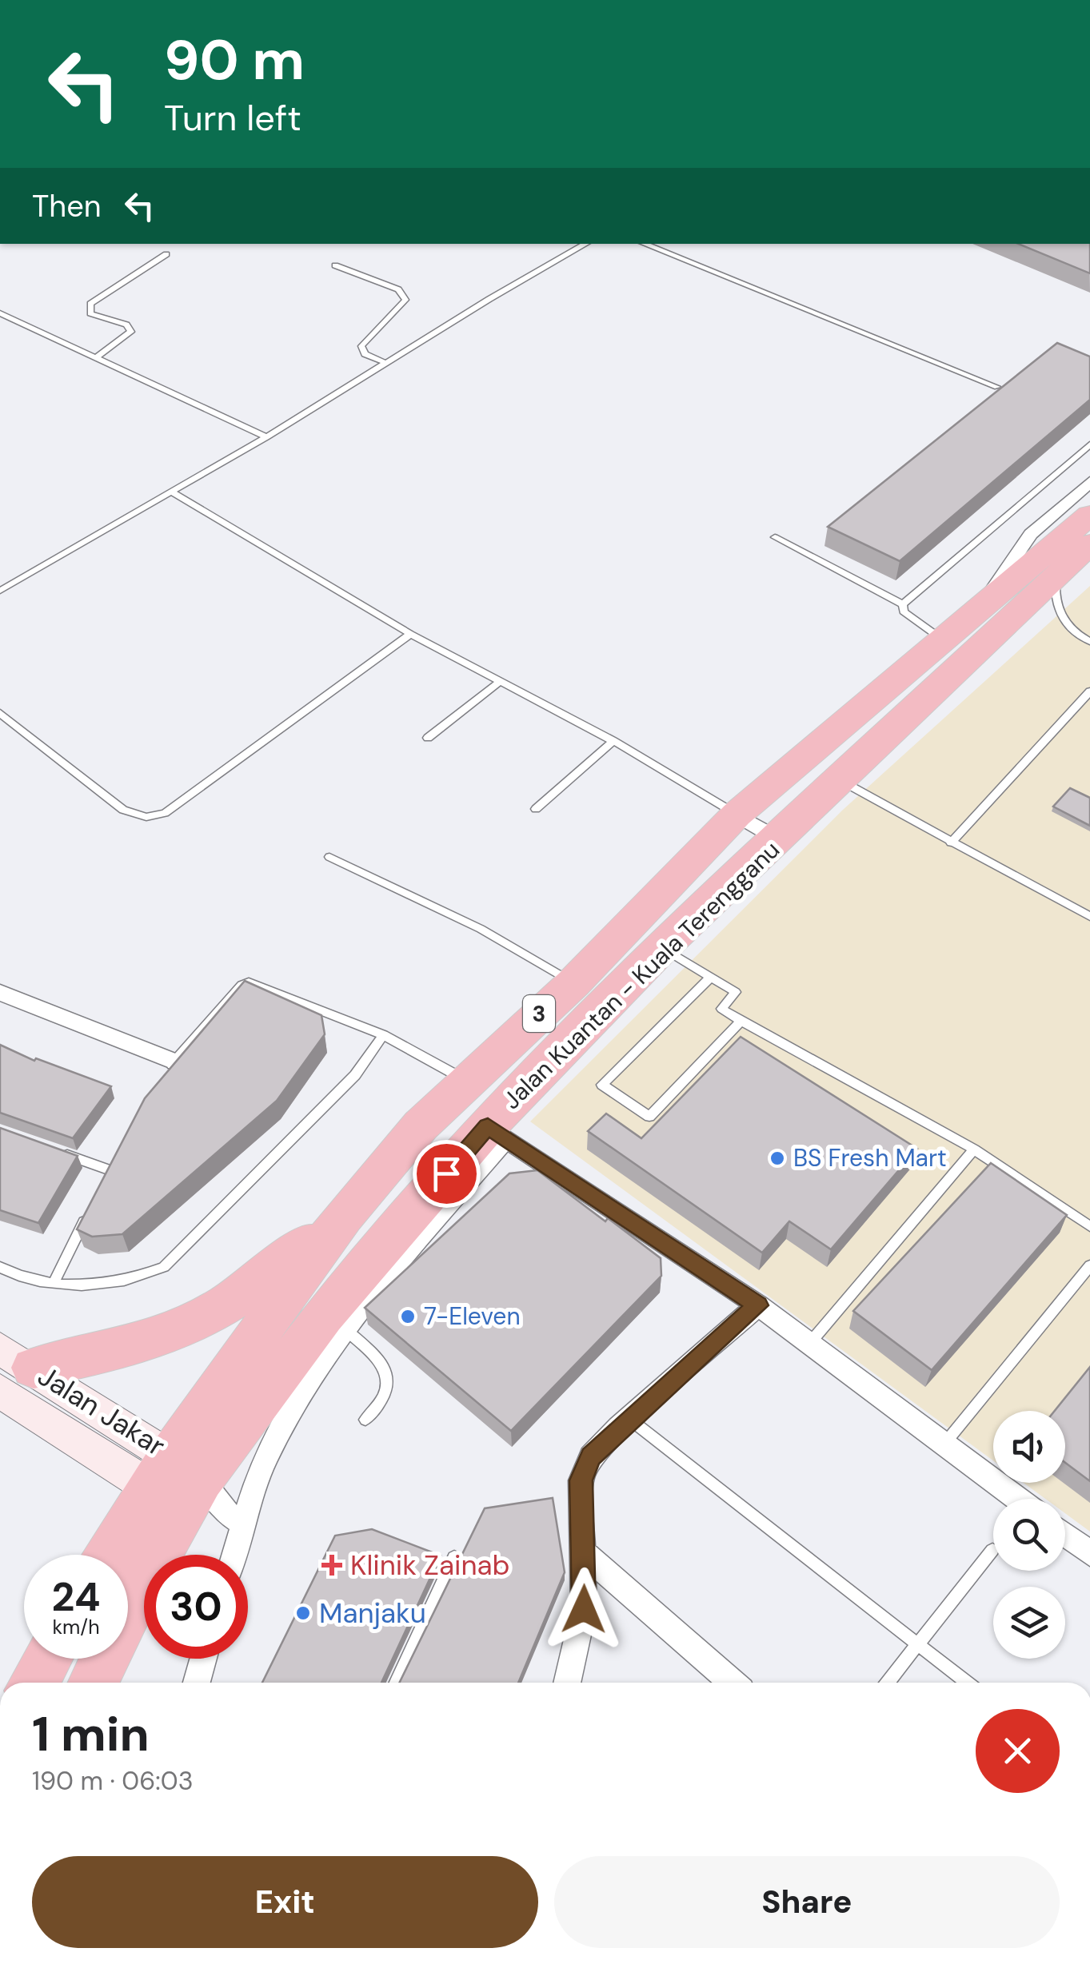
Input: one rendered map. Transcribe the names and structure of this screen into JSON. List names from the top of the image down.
{
  "streets": {
    "highway": ["Jalan Kuantan - Kuala Terengganu", "3"],
    "main road": ["Jalan Jakar"]
  },
  "crossings": [
    ["Jalan Kuantan - Kuala Terengganu", "Jalan Jakar"]
  ],
  "places": {
    "other": ["BS Fresh Mart", "7-Eleven", "Manjaku"],
    "health": ["Klinik Zainab"]
  },
  "page": {
    "turn": ["90 m", "Turn left"],
    "then": "Then",
    "speed": "24 km/h",
    "limit": "30",
    "heading": ["1 min", "190 m · 06:03"],
    "buttons": ["Exit", "Share"]
  }
}
